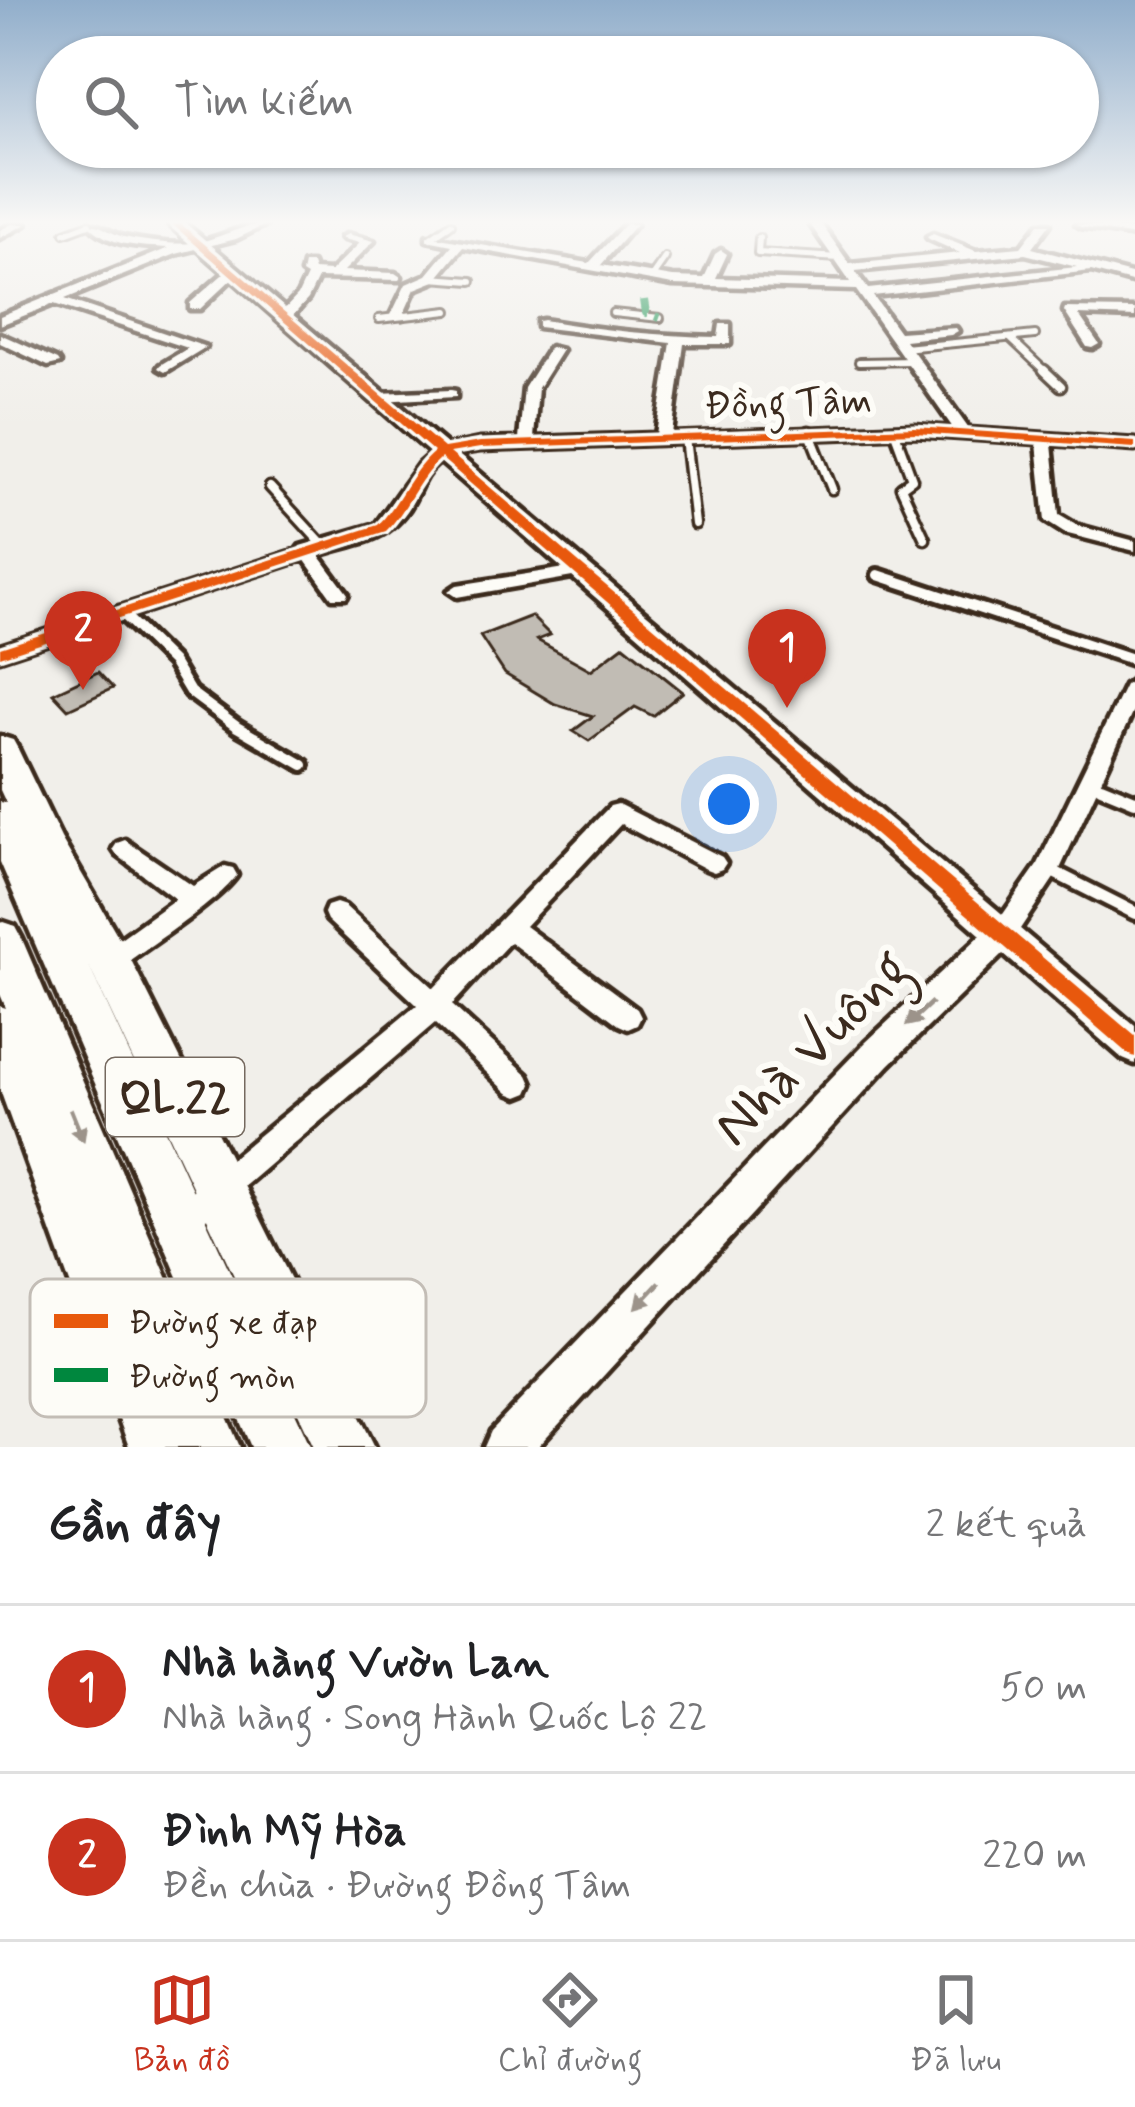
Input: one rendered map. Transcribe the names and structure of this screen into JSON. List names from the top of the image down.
{
  "streets": {
    "highway": ["QL.22"],
    "street": ["Đồng Tâm", "Nhà Vuông"]
  },
  "one_way": ["Nhà Vuông"],
  "legend": ["Đường xe đạp", "Đường mòn"],
  "page": {
    "search": "Tìm kiếm",
    "pins": ["2", "1"],
    "heading": ["Gần đây", "2 kết quả"],
    "list": [
      {
        "mark": "1",
        "name": "Nhà hàng Vườn Lan",
        "note": "Nhà hàng · Song Hành Quốc Lộ 22",
        "value": "50 m"
      },
      {
        "mark": "2",
        "name": "Đình Mỹ Hòa",
        "note": "Đền chùa · Đường Đồng Tâm",
        "value": "220 m"
      }
    ],
    "nav": ["Bản đồ", "Chỉ đường", "Đã lưu"]
  }
}
